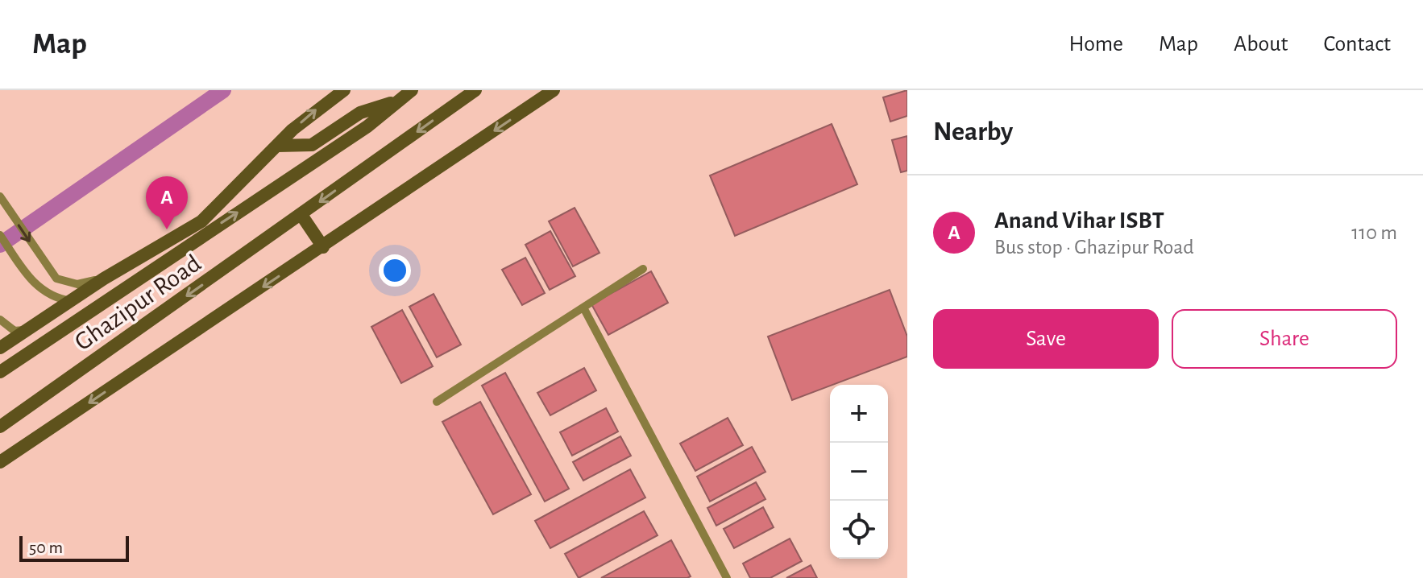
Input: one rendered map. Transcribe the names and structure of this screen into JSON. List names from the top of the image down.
{
  "streets": {
    "main road": ["Ghazipur Road"]
  },
  "scale_bar": "50 m",
  "page": {
    "header": "Map",
    "nav": [
      "Home",
      "Map",
      "About",
      "Contact"
    ],
    "heading": "Nearby",
    "list": [
      {
        "mark": "A",
        "name": "Anand Vihar ISBT",
        "note": "Bus stop · Ghazipur Road",
        "value": "110 m"
      }
    ],
    "pins": "A",
    "buttons": ["Save", "Share"],
    "map_buttons": ["+", "−"],
    "scale": "50 m"
  }
}
